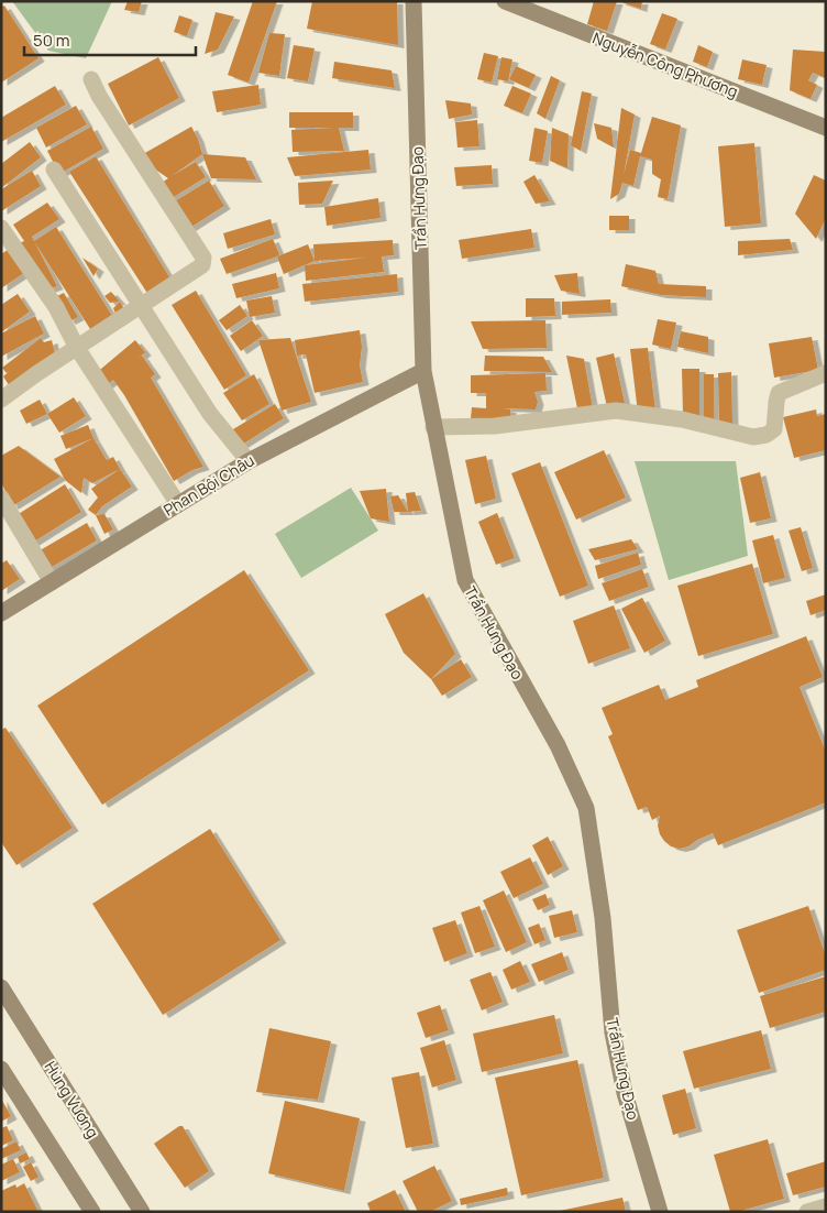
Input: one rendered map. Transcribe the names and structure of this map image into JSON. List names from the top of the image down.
{
  "streets": {
    "street": [
      "Nguyễn Công Phương",
      "Trần Hưng Đạo",
      "Phan Bội Châu",
      "Hùng Vương"
    ]
  },
  "crossings": [
    ["Trần Hưng Đạo", "Phan Bội Châu"]
  ],
  "scale_bar": "50 m"
}
